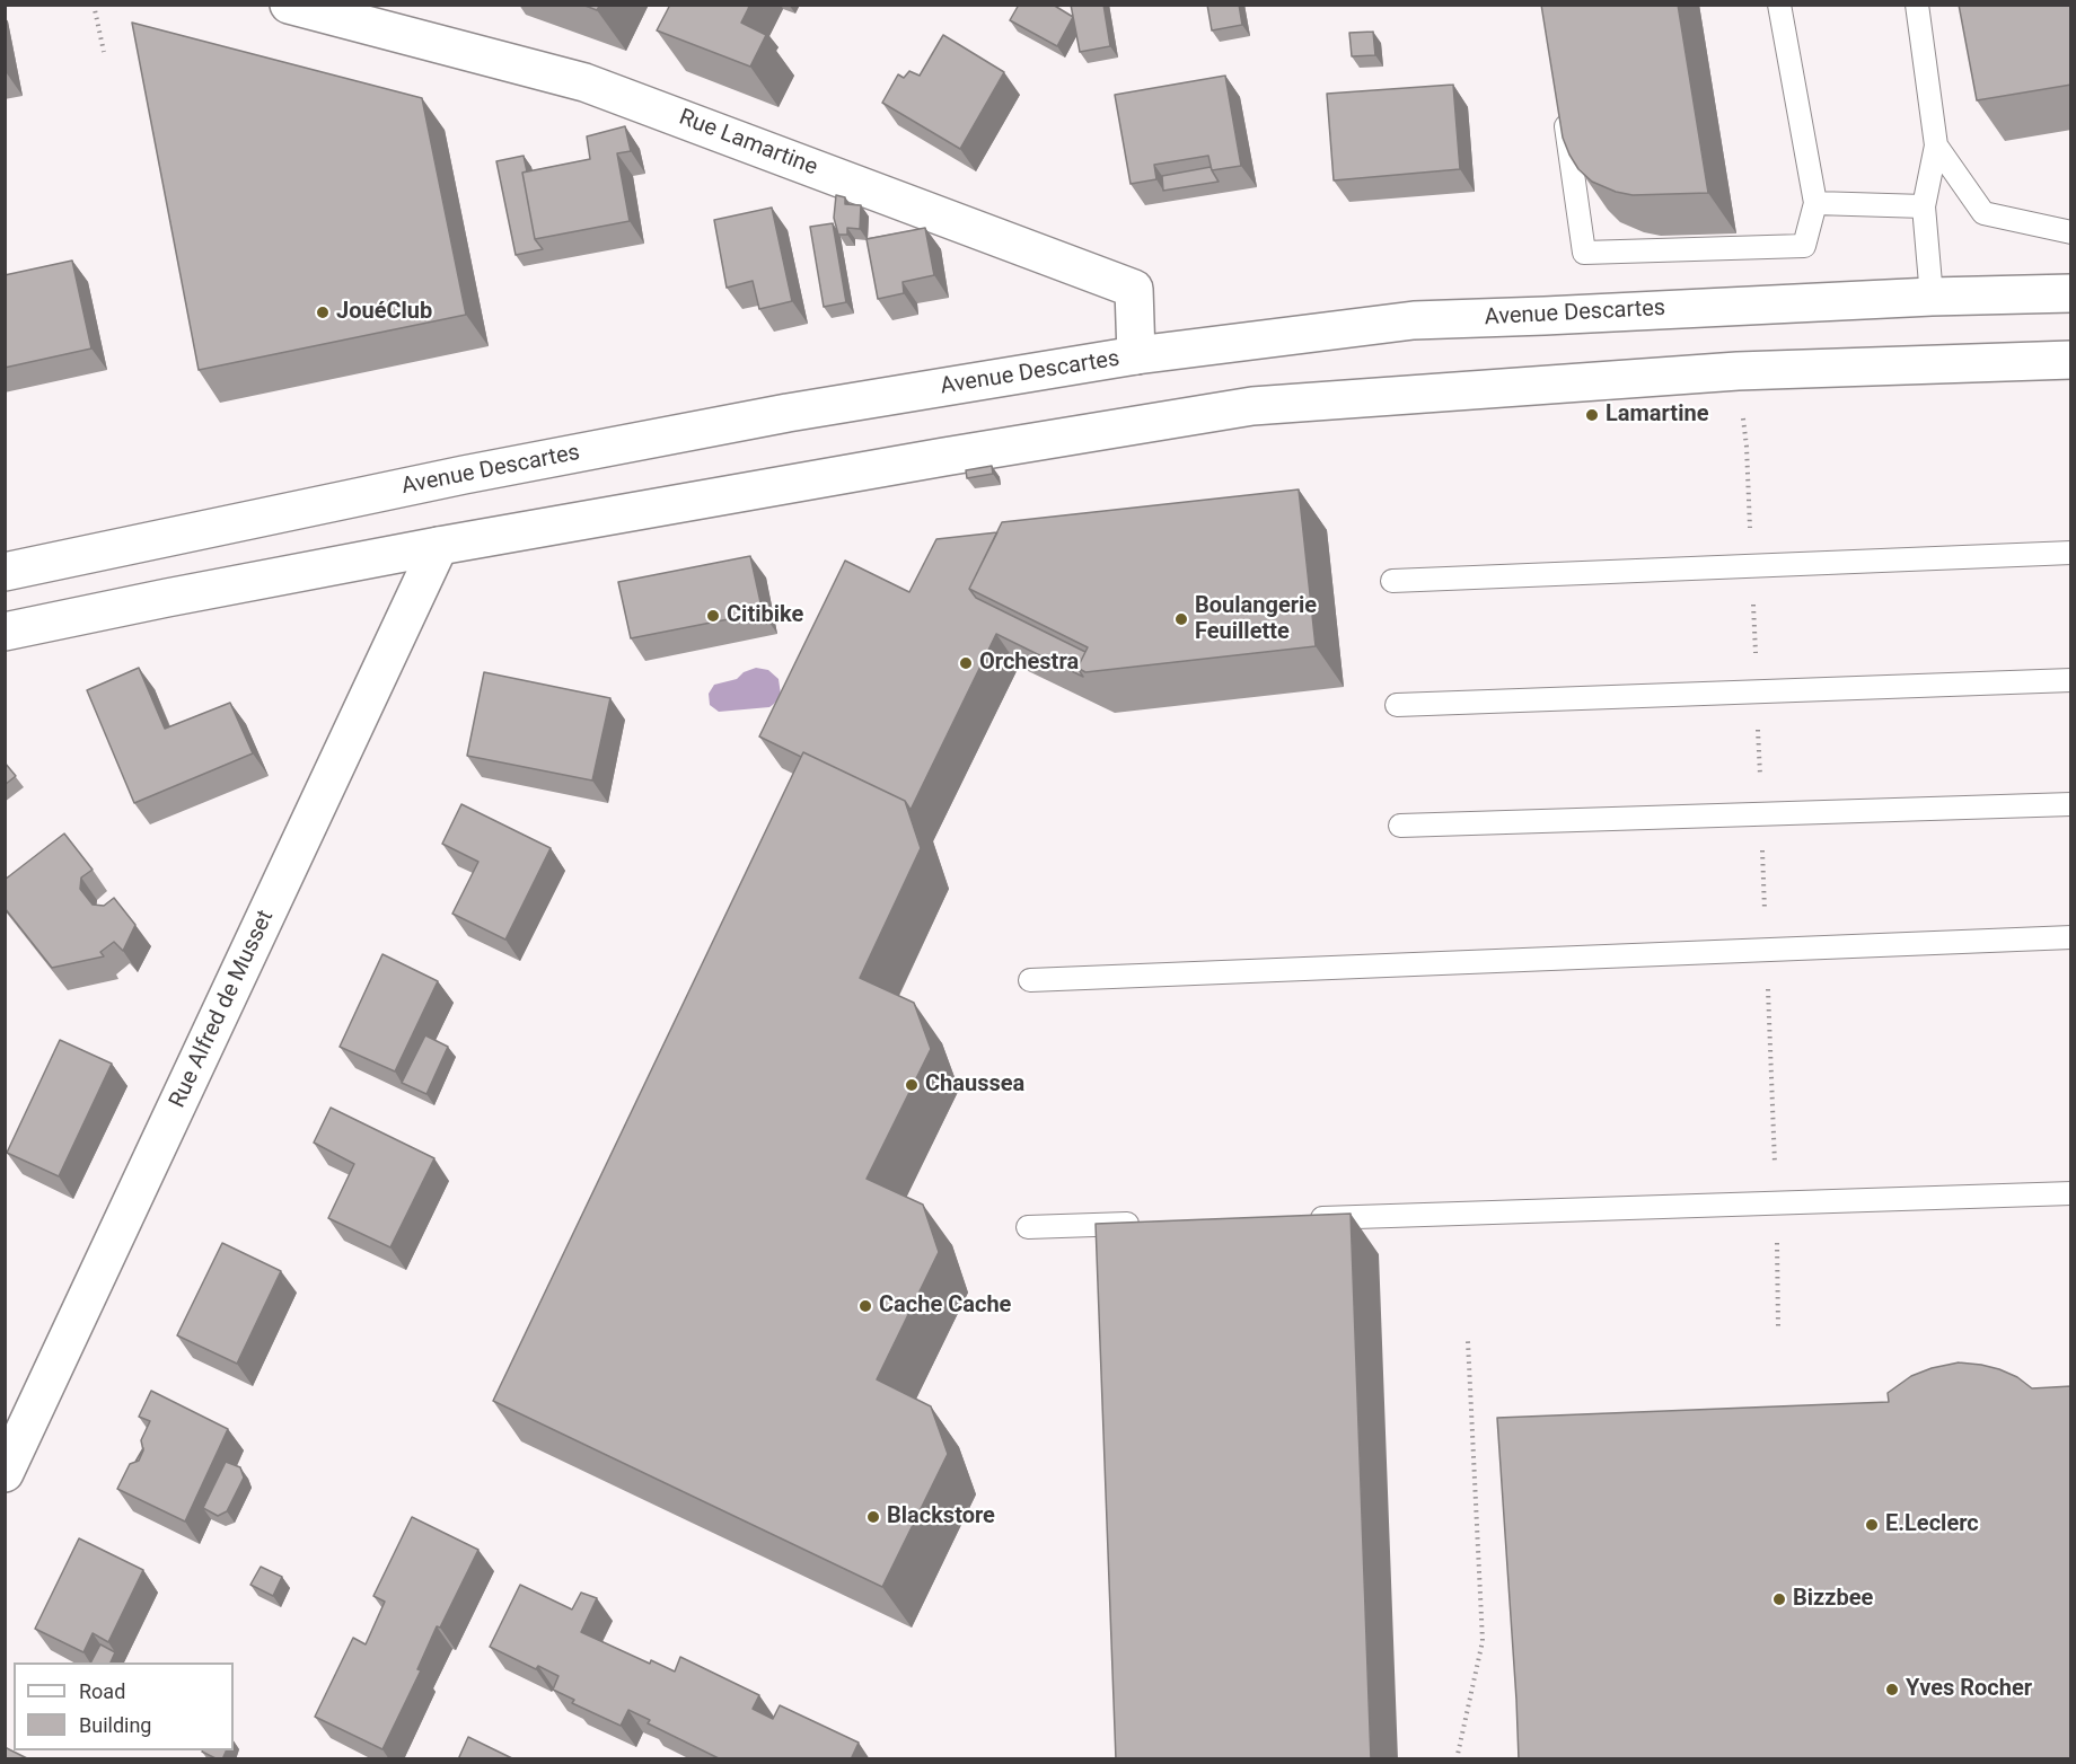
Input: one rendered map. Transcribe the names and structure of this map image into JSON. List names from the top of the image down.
{
  "streets": {
    "main road": ["Rue Lamartine", "Avenue Descartes", "Rue Alfred de Musset"]
  },
  "crossings": [
    ["Rue Lamartine", "Avenue Descartes"]
  ],
  "places": [
    "JouéClub",
    "Lamartine",
    "Citibike",
    "Boulangerie Feuillette",
    "Orchestra",
    "Chaussea",
    "Cache Cache",
    "Blackstore",
    "E.Leclerc",
    "Bizzbee",
    "Yves Rocher"
  ],
  "legend": ["Road", "Building"]
}
